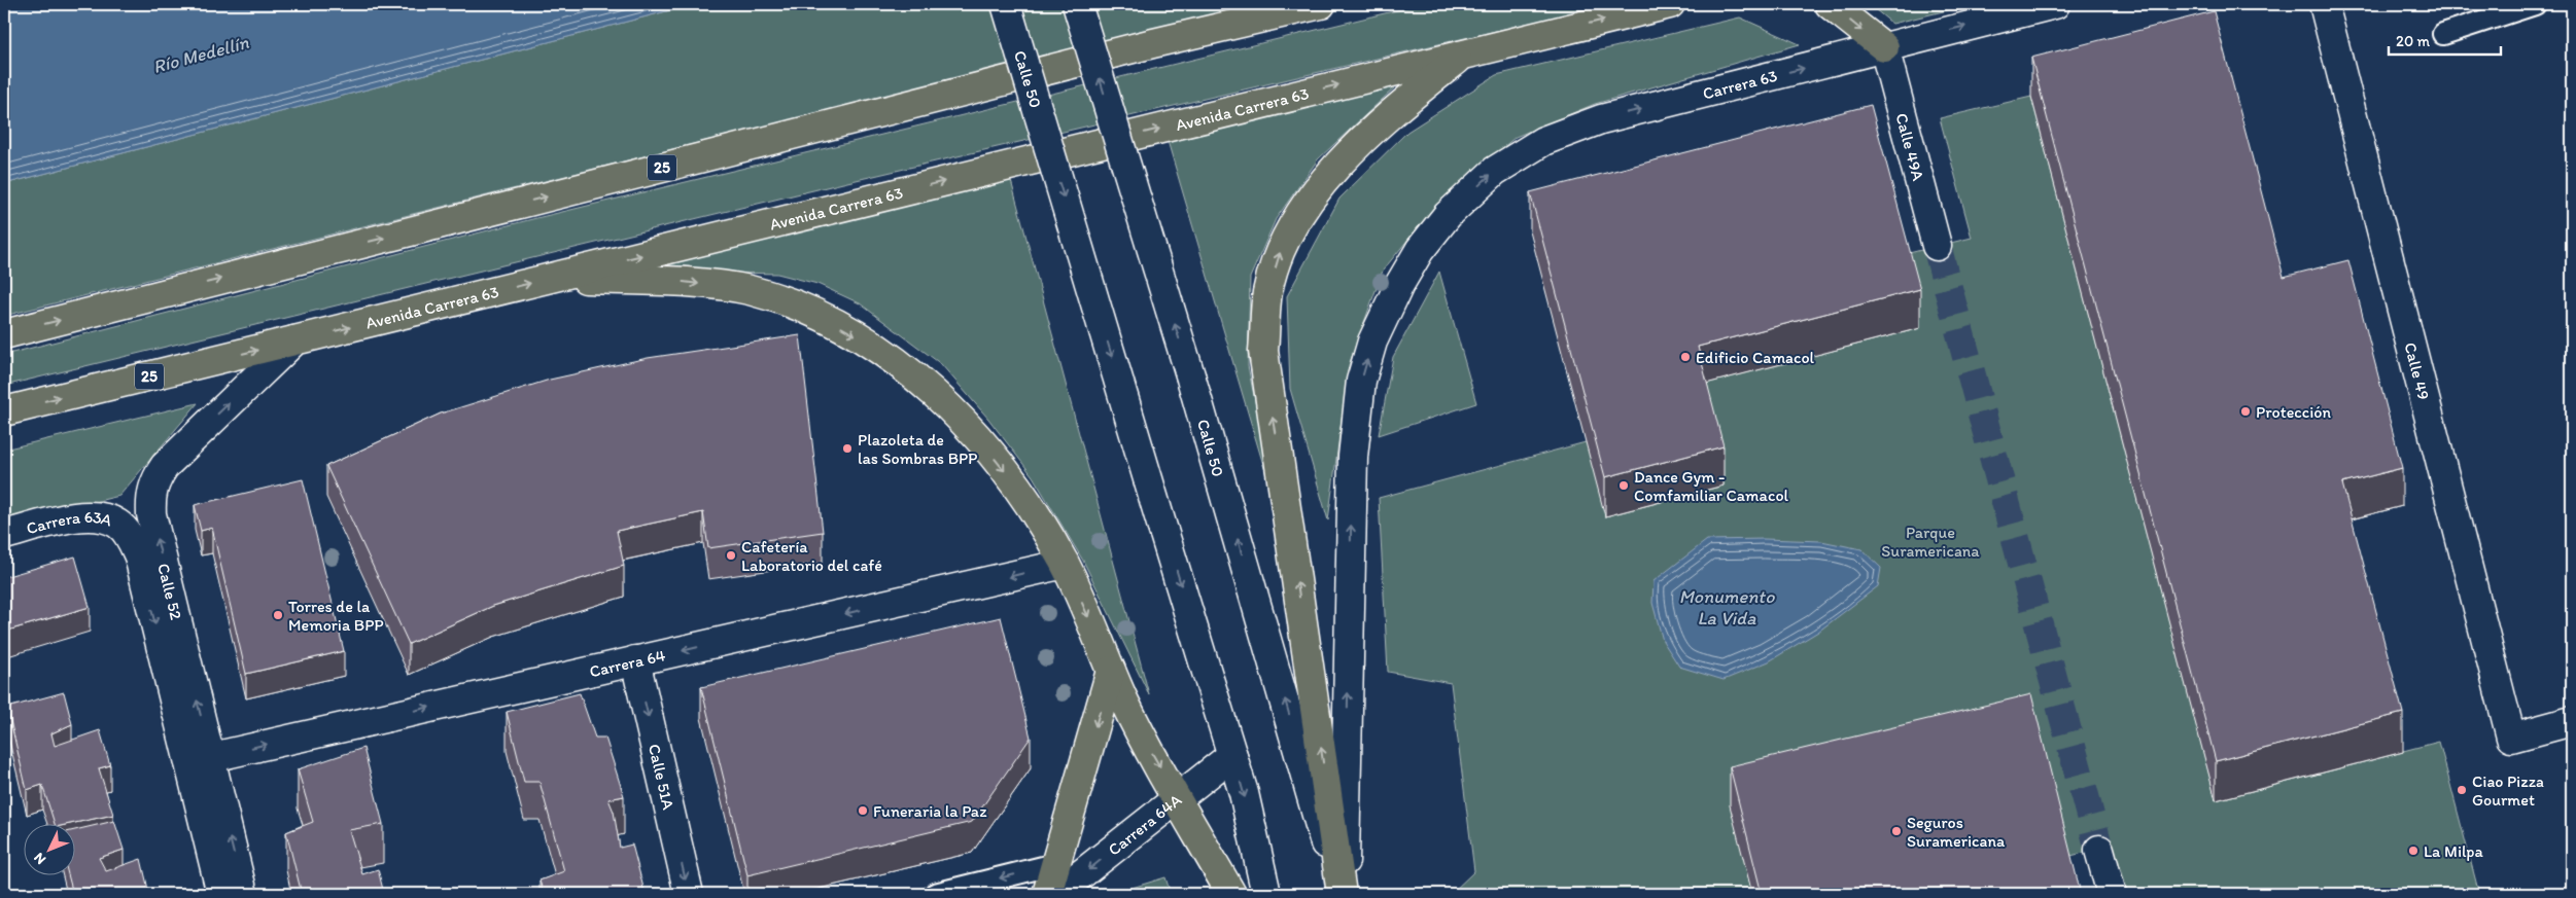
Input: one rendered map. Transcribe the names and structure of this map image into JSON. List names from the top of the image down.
{
  "streets": {
    "highway": ["Avenida Carrera 63", "25"],
    "street": [
      "Calle 50",
      "Carrera 63",
      "Calle 49A",
      "Calle 49",
      "Carrera 63A",
      "Calle 52",
      "Carrera 64",
      "Calle 51A",
      "Carrera 64A"
    ]
  },
  "crossings": [
    ["Calle 50", "Carrera 63"],
    ["Calle 50", "Carrera 64A"],
    ["Carrera 63", "Calle 49A"],
    ["Avenida Carrera 63", "Calle 52"],
    ["Carrera 63A", "Calle 52"],
    ["Calle 52", "Carrera 64"],
    ["Carrera 64", "Calle 51A"]
  ],
  "one_way": ["Carrera 63", "Calle 51A", "Carrera 64A"],
  "water": ["Río Medellín", "Monumento La Vida"],
  "parks": ["Parque Suramericana"],
  "places": [
    "Edificio Camacol",
    "Protección",
    "Plazoleta de las Sombras BPP",
    "Dance Gym - Comfamiliar Camacol",
    "Cafetería Laboratorio del café",
    "Torres de la Memoria BPP",
    "Ciao Pizza Gourmet",
    "Funeraria la Paz",
    "Seguros Suramericana",
    "La Milpa"
  ],
  "scale_bar": "20 m",
  "north": "bottom left"
}
